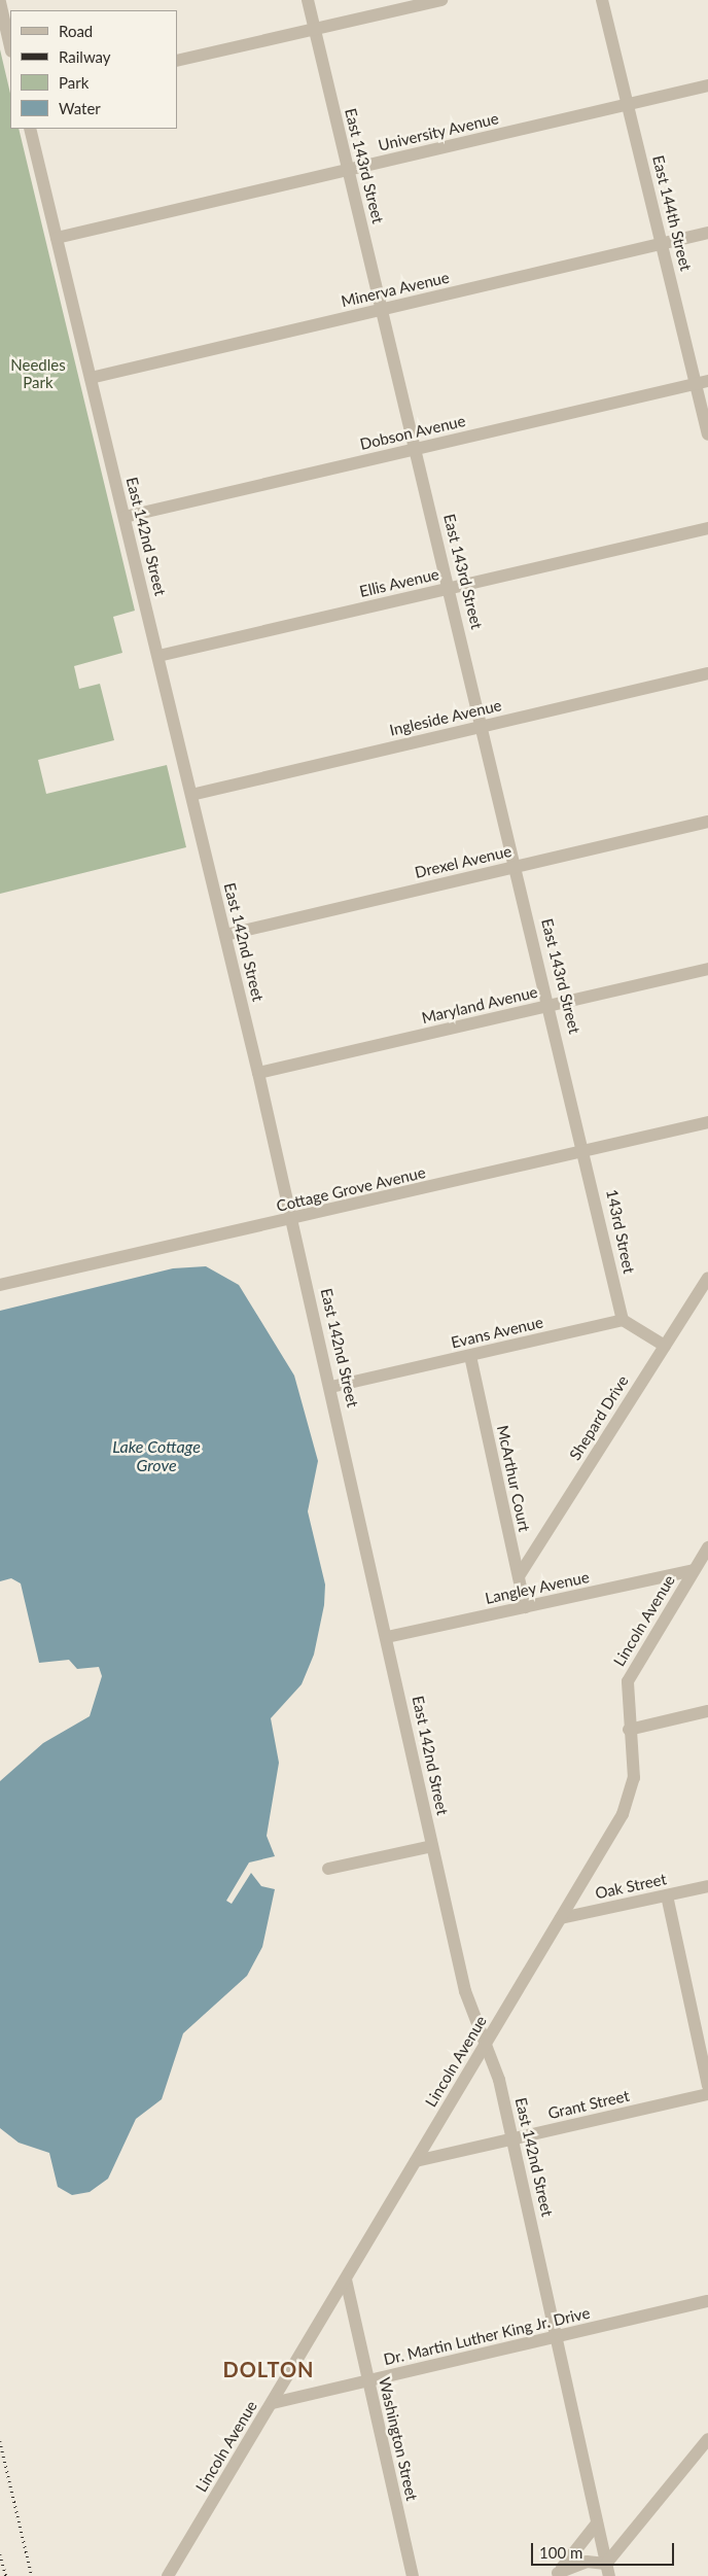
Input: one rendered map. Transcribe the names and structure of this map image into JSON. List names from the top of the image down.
{
  "streets": {
    "street": [
      "University Avenue",
      "East 143rd Street",
      "East 144th Street",
      "Minerva Avenue",
      "Dobson Avenue",
      "East 142nd Street",
      "Ellis Avenue",
      "Ingleside Avenue",
      "Drexel Avenue",
      "Maryland Avenue",
      "Cottage Grove Avenue",
      "143rd Street",
      "Evans Avenue",
      "Shepard Drive",
      "McArthur Court",
      "Langley Avenue",
      "Lincoln Avenue",
      "Oak Street",
      "Grant Street",
      "Dr. Martin Luther King Jr. Drive",
      "Washington Street"
    ]
  },
  "crossings": [
    ["University Avenue", "East 143rd Street"],
    ["University Avenue", "East 144th Street"],
    ["University Avenue", "East 142nd Street"],
    ["East 143rd Street", "Minerva Avenue"],
    ["East 143rd Street", "Dobson Avenue"],
    ["East 143rd Street", "Ellis Avenue"],
    ["East 143rd Street", "Ingleside Avenue"],
    ["East 143rd Street", "Drexel Avenue"],
    ["East 143rd Street", "Maryland Avenue"],
    ["East 143rd Street", "Cottage Grove Avenue"],
    ["East 143rd Street", "143rd Street"],
    ["East 144th Street", "Minerva Avenue"],
    ["East 144th Street", "Dobson Avenue"],
    ["Minerva Avenue", "East 142nd Street"],
    ["Dobson Avenue", "East 142nd Street"],
    ["East 142nd Street", "Ellis Avenue"],
    ["East 142nd Street", "Ingleside Avenue"],
    ["East 142nd Street", "Drexel Avenue"],
    ["East 142nd Street", "Maryland Avenue"],
    ["East 142nd Street", "Cottage Grove Avenue"],
    ["East 142nd Street", "Evans Avenue"],
    ["East 142nd Street", "Langley Avenue"],
    ["East 142nd Street", "Lincoln Avenue"],
    ["East 142nd Street", "Grant Street"],
    ["East 142nd Street", "Dr. Martin Luther King Jr. Drive"],
    ["Cottage Grove Avenue", "143rd Street"],
    ["143rd Street", "Evans Avenue"],
    ["Evans Avenue", "McArthur Court"],
    ["Shepard Drive", "McArthur Court"],
    ["McArthur Court", "Langley Avenue"],
    ["Langley Avenue", "Lincoln Avenue"],
    ["Lincoln Avenue", "Oak Street"],
    ["Lincoln Avenue", "Grant Street"],
    ["Lincoln Avenue", "Dr. Martin Luther King Jr. Drive"],
    ["Lincoln Avenue", "Washington Street"],
    ["Dr. Martin Luther King Jr. Drive", "Washington Street"]
  ],
  "districts": ["DOLTON"],
  "water": ["Lake Cottage Grove"],
  "parks": ["Needles Park"],
  "legend": [
    "Road",
    "Railway",
    "Park",
    "Water"
  ],
  "scale_bar": "100 m"
}
